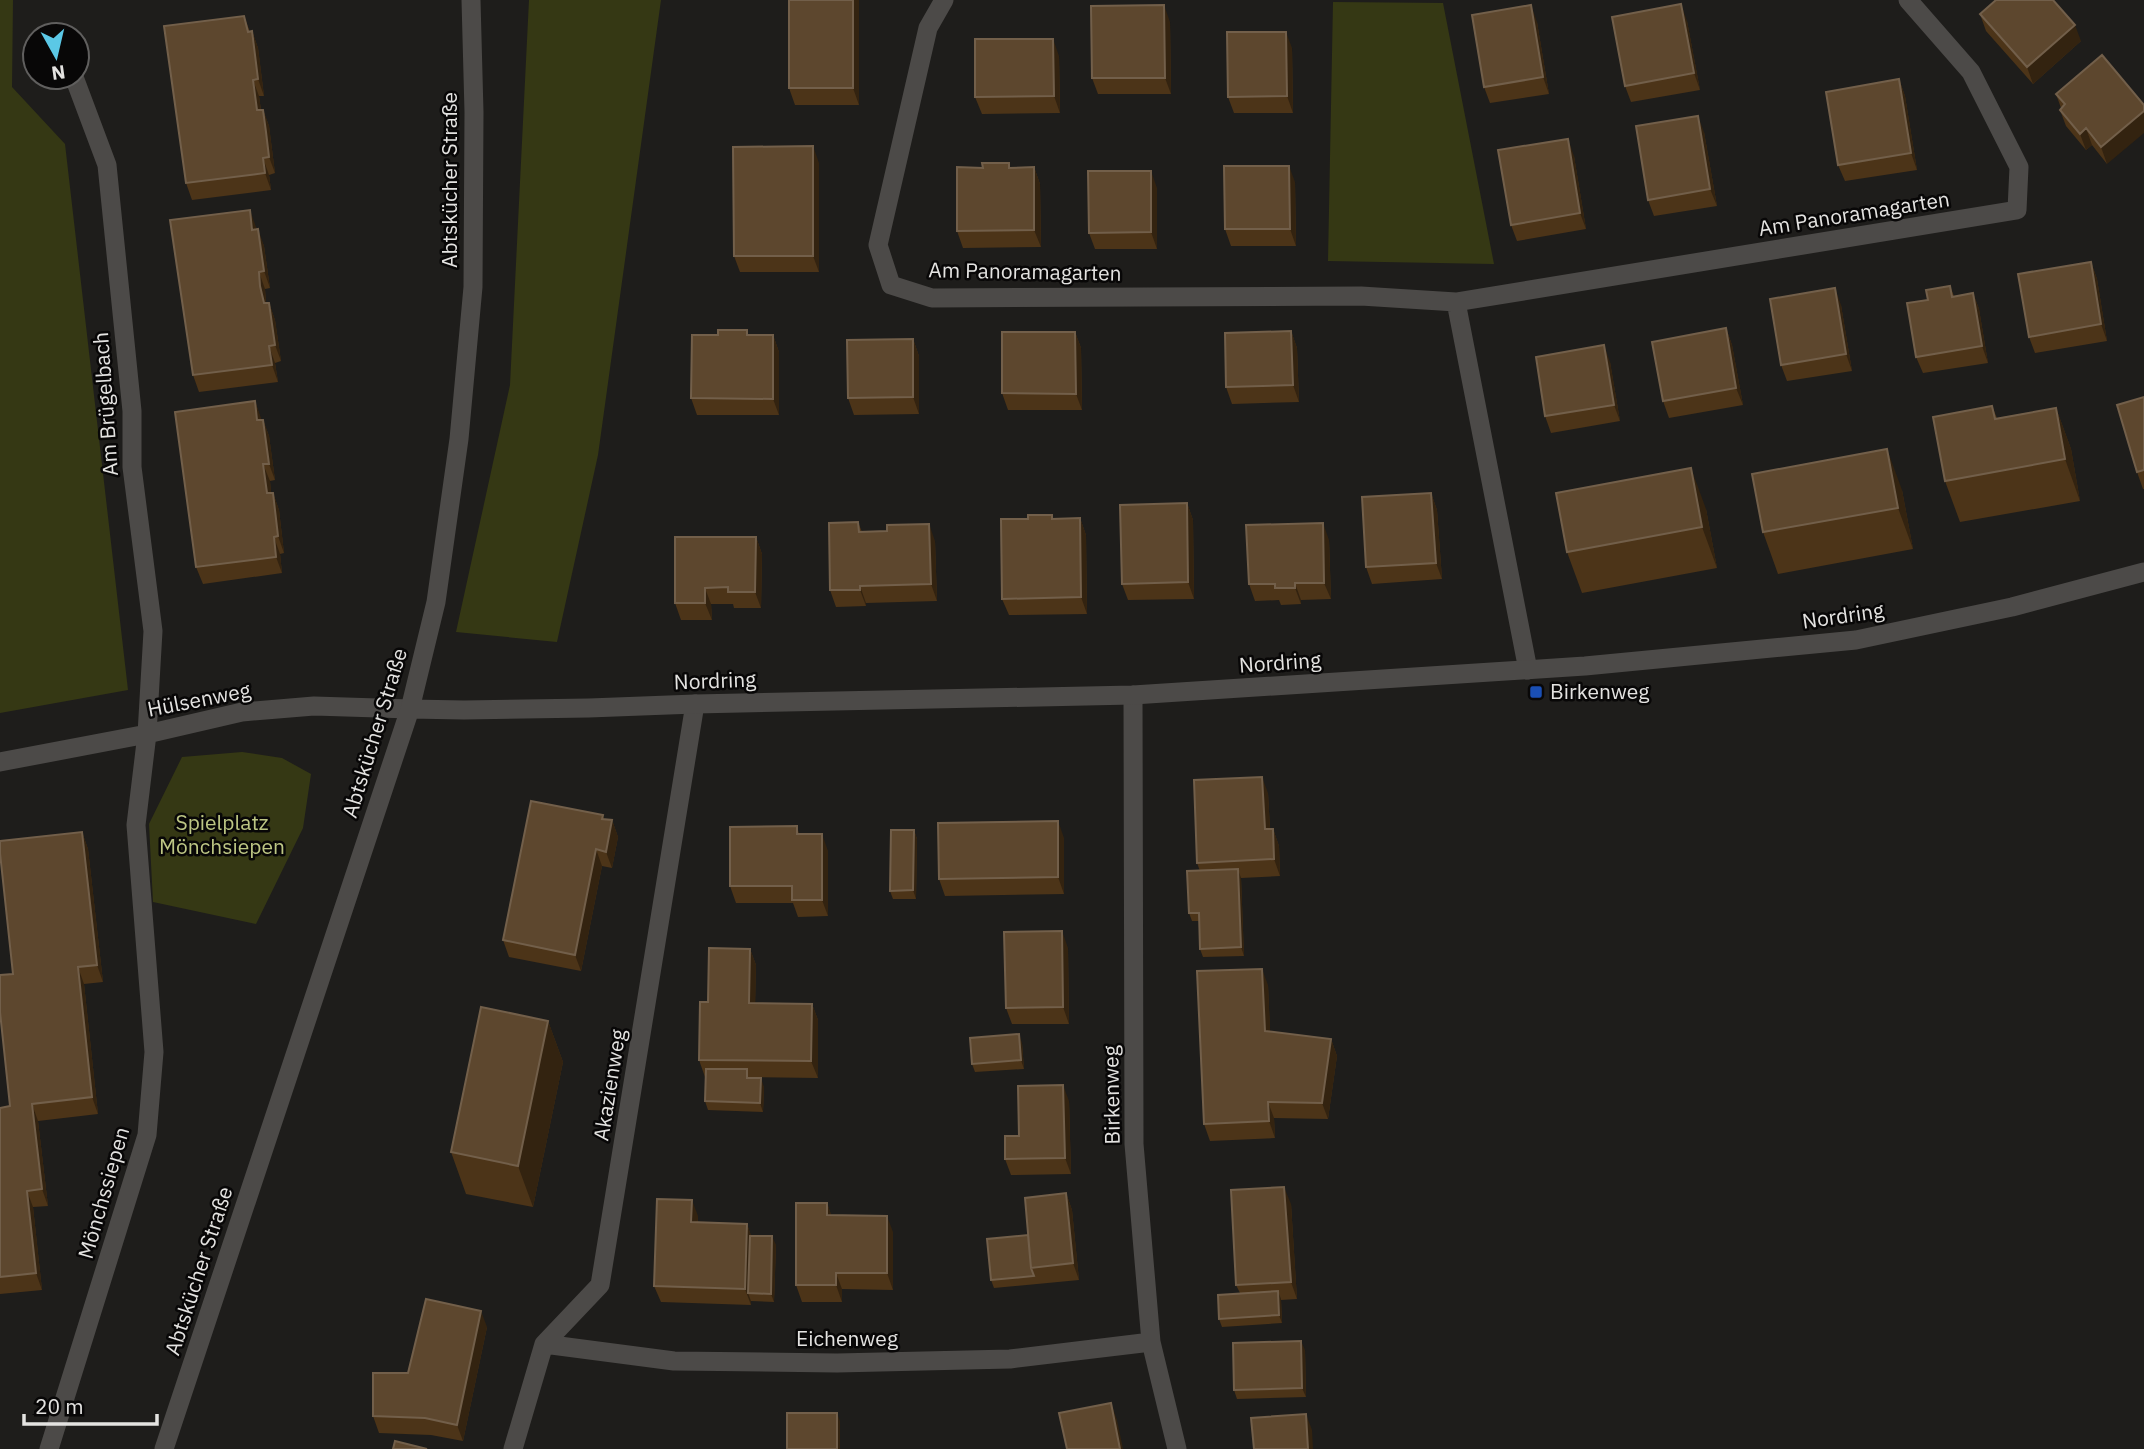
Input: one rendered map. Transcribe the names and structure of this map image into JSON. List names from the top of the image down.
{
  "streets": {
    "street": [
      "Abtskücher Straße",
      "Am Panoramagarten",
      "Am Brügelbach",
      "Nordring",
      "Hülsenweg",
      "Akazienweg",
      "Birkenweg",
      "Mönchssiepen",
      "Eichenweg"
    ]
  },
  "crossings": [
    ["Abtskücher Straße", "Nordring"],
    ["Abtskücher Straße", "Hülsenweg"],
    ["Am Brügelbach", "Hülsenweg"],
    ["Am Brügelbach", "Mönchssiepen"],
    ["Nordring", "Hülsenweg"],
    ["Nordring", "Akazienweg"],
    ["Nordring", "Birkenweg"],
    ["Hülsenweg", "Mönchssiepen"],
    ["Akazienweg", "Eichenweg"],
    ["Birkenweg", "Eichenweg"]
  ],
  "parks": ["Spielplatz Mönchsiepen"],
  "places": {
    "transit": ["Birkenweg"]
  },
  "scale_bar": "20 m",
  "north": "bottom"
}
